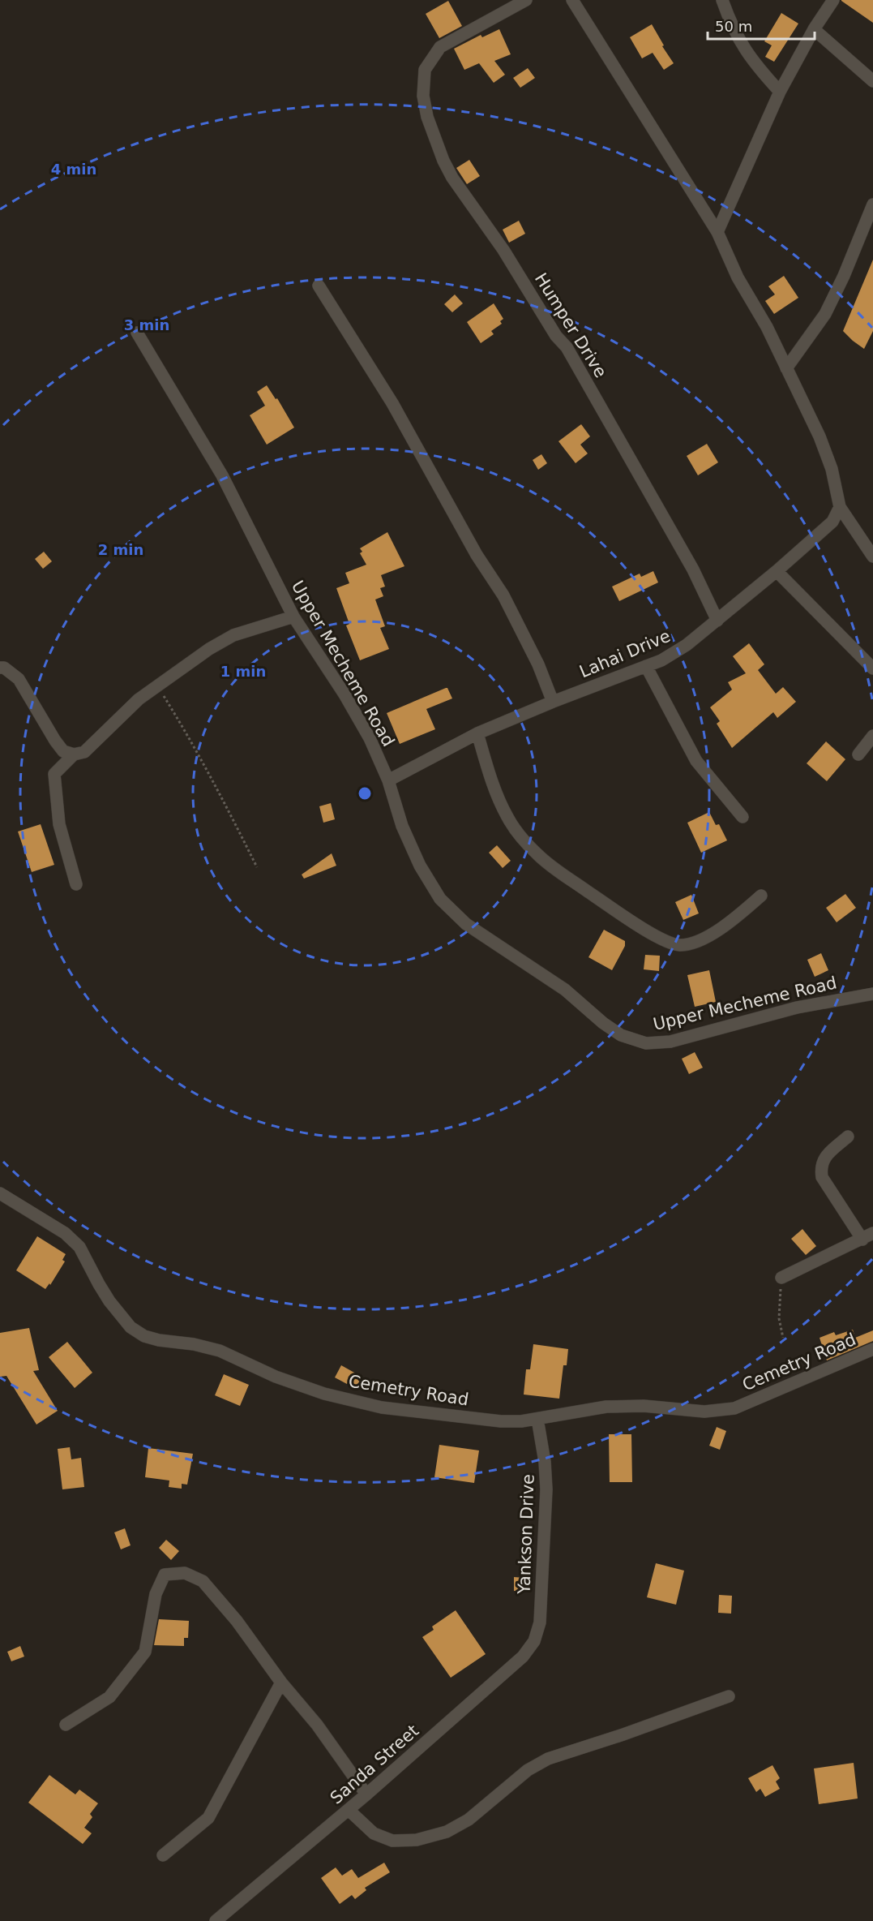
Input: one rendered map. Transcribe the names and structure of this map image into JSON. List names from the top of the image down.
{
  "streets": {
    "street": [
      "Humper Drive",
      "Lahai Drive",
      "Upper Mecheme Road",
      "Cemetry Road",
      "Yankson Drive",
      "Sanda Street"
    ]
  },
  "crossings": [
    ["Humper Drive", "Lahai Drive"],
    ["Lahai Drive", "Upper Mecheme Road"],
    ["Cemetry Road", "Yankson Drive"],
    ["Yankson Drive", "Sanda Street"]
  ],
  "scale_bar": "50 m",
  "rings": [
    "4 min",
    "3 min",
    "2 min",
    "1 min"
  ]
}
